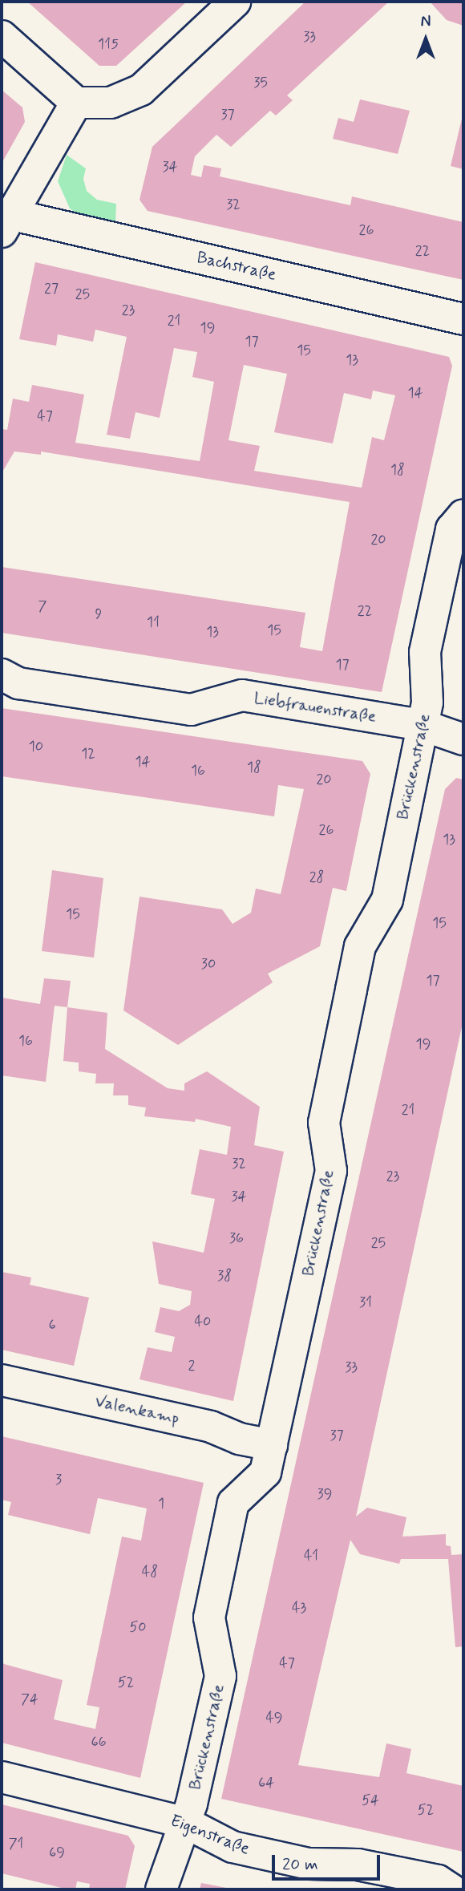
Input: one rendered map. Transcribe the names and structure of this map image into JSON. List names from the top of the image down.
{
  "streets": {
    "street": [
      "Bachstraße",
      "Liebfrauenstraße",
      "Brückenstraße",
      "Valenkamp",
      "Eigenstraße"
    ]
  },
  "crossings": [
    ["Liebfrauenstraße", "Brückenstraße"],
    ["Brückenstraße", "Valenkamp"],
    ["Brückenstraße", "Eigenstraße"]
  ],
  "house_numbers": [
    "33",
    "115",
    "35",
    "37",
    "34",
    "32",
    "26",
    "22",
    "27",
    "25",
    "23",
    "21",
    "19",
    "17",
    "15",
    "13",
    "14",
    "47",
    "18",
    "20",
    "7",
    "22",
    "9",
    "11",
    "15",
    "13",
    "17",
    "10",
    "12",
    "14",
    "18",
    "16",
    "20",
    "26",
    "13",
    "28",
    "15",
    "15",
    "30",
    "17",
    "16",
    "19",
    "21",
    "32",
    "23",
    "34",
    "36",
    "25",
    "38",
    "31",
    "40",
    "6",
    "2",
    "33",
    "37",
    "3",
    "39",
    "1",
    "41",
    "48",
    "43",
    "50",
    "47",
    "52",
    "74",
    "49",
    "66",
    "64",
    "54",
    "52",
    "71",
    "69"
  ],
  "scale_bar": "20 m",
  "north": "top"
}
